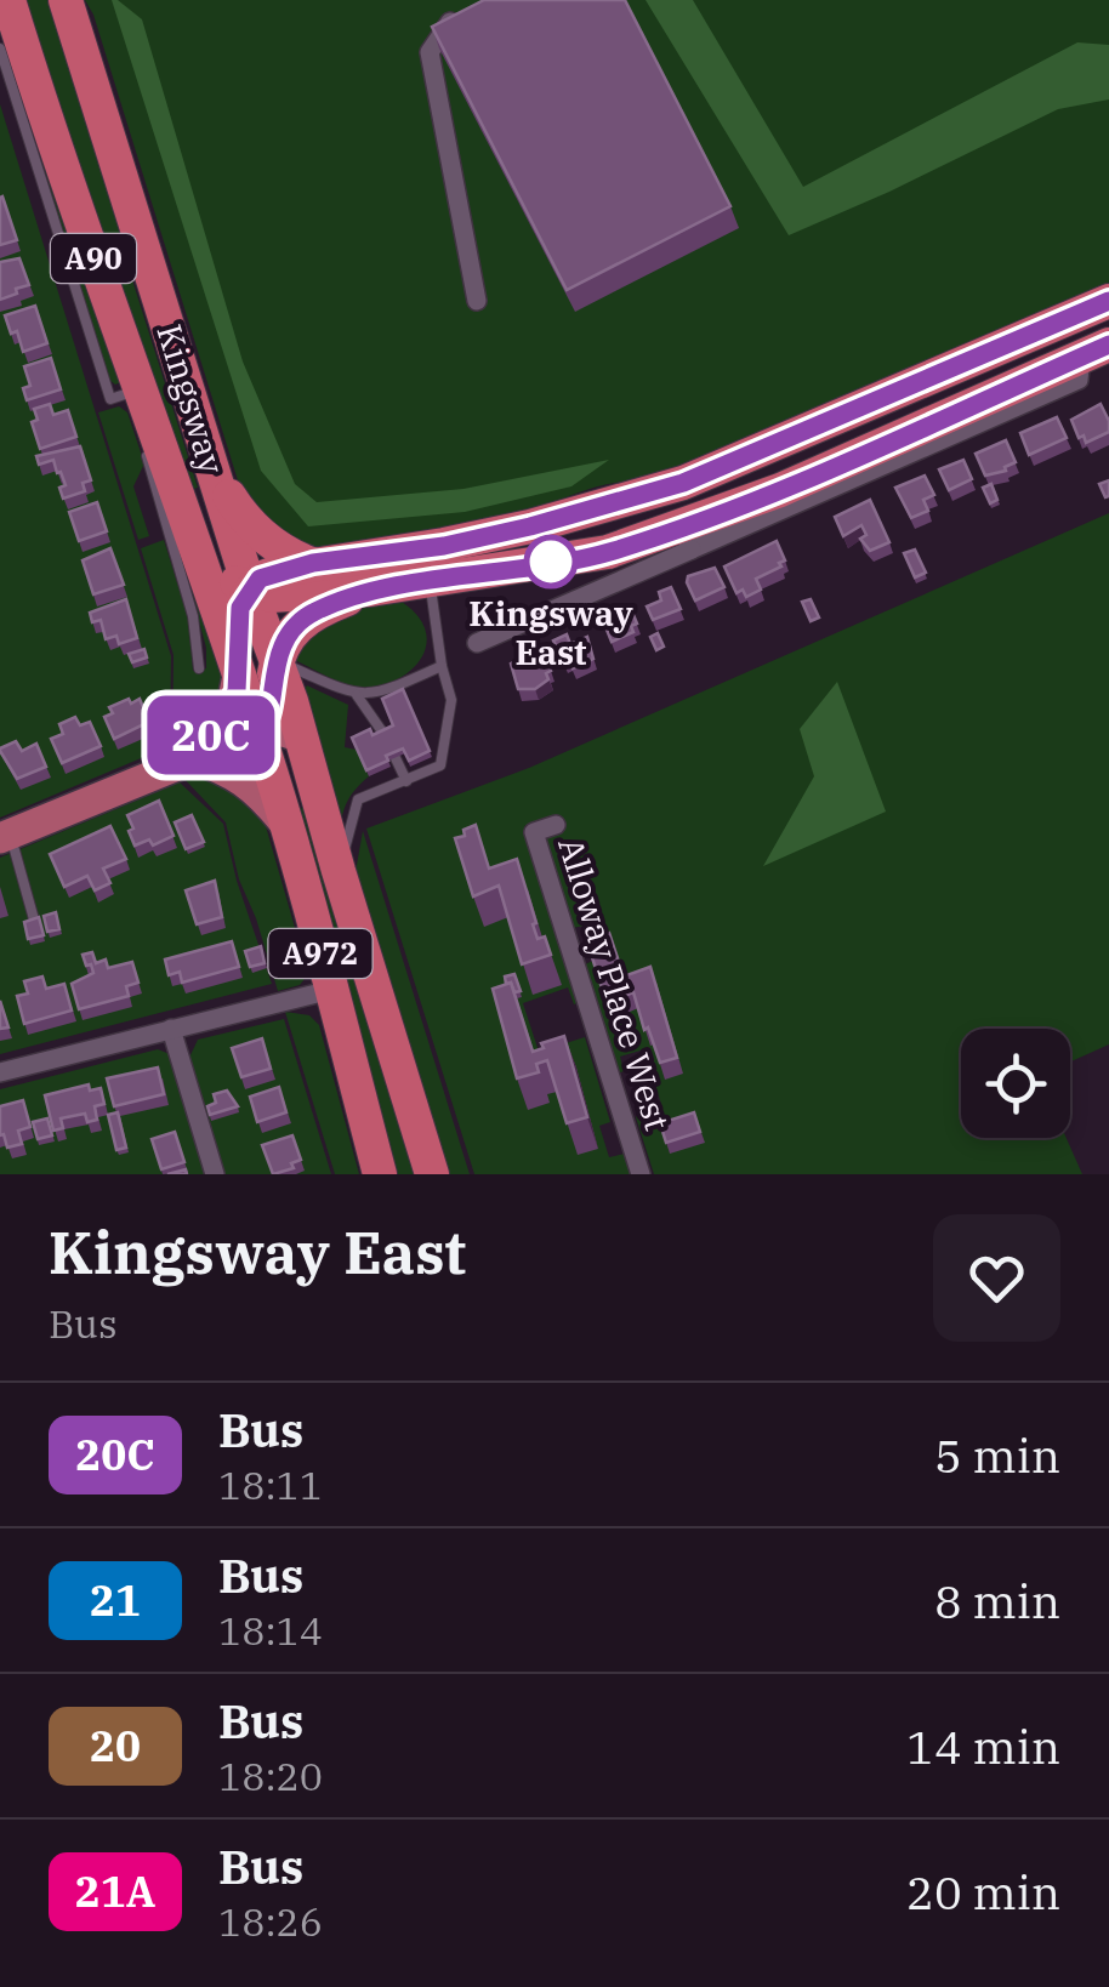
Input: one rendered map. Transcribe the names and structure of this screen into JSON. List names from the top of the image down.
{
  "streets": {
    "highway": ["A90", "Kingsway", "A972"],
    "street": ["Alloway Place West"]
  },
  "crossings": [
    ["A90", "Kingsway"],
    ["A90", "A972"],
    ["Kingsway", "A972"]
  ],
  "places": ["Kingsway East"],
  "lines": ["bus line 20C"],
  "page": {
    "on_map": "20C",
    "heading": ["Kingsway East", "Bus"],
    "list": [
      {
        "mark": "20C",
        "name": "Bus",
        "note": "18:11",
        "value": "5 min"
      },
      {
        "mark": "21",
        "name": "Bus",
        "note": "18:14",
        "value": "8 min"
      },
      {
        "mark": "20",
        "name": "Bus",
        "note": "18:20",
        "value": "14 min"
      },
      {
        "mark": "21A",
        "name": "Bus",
        "note": "18:26",
        "value": "20 min"
      }
    ]
  }
}
